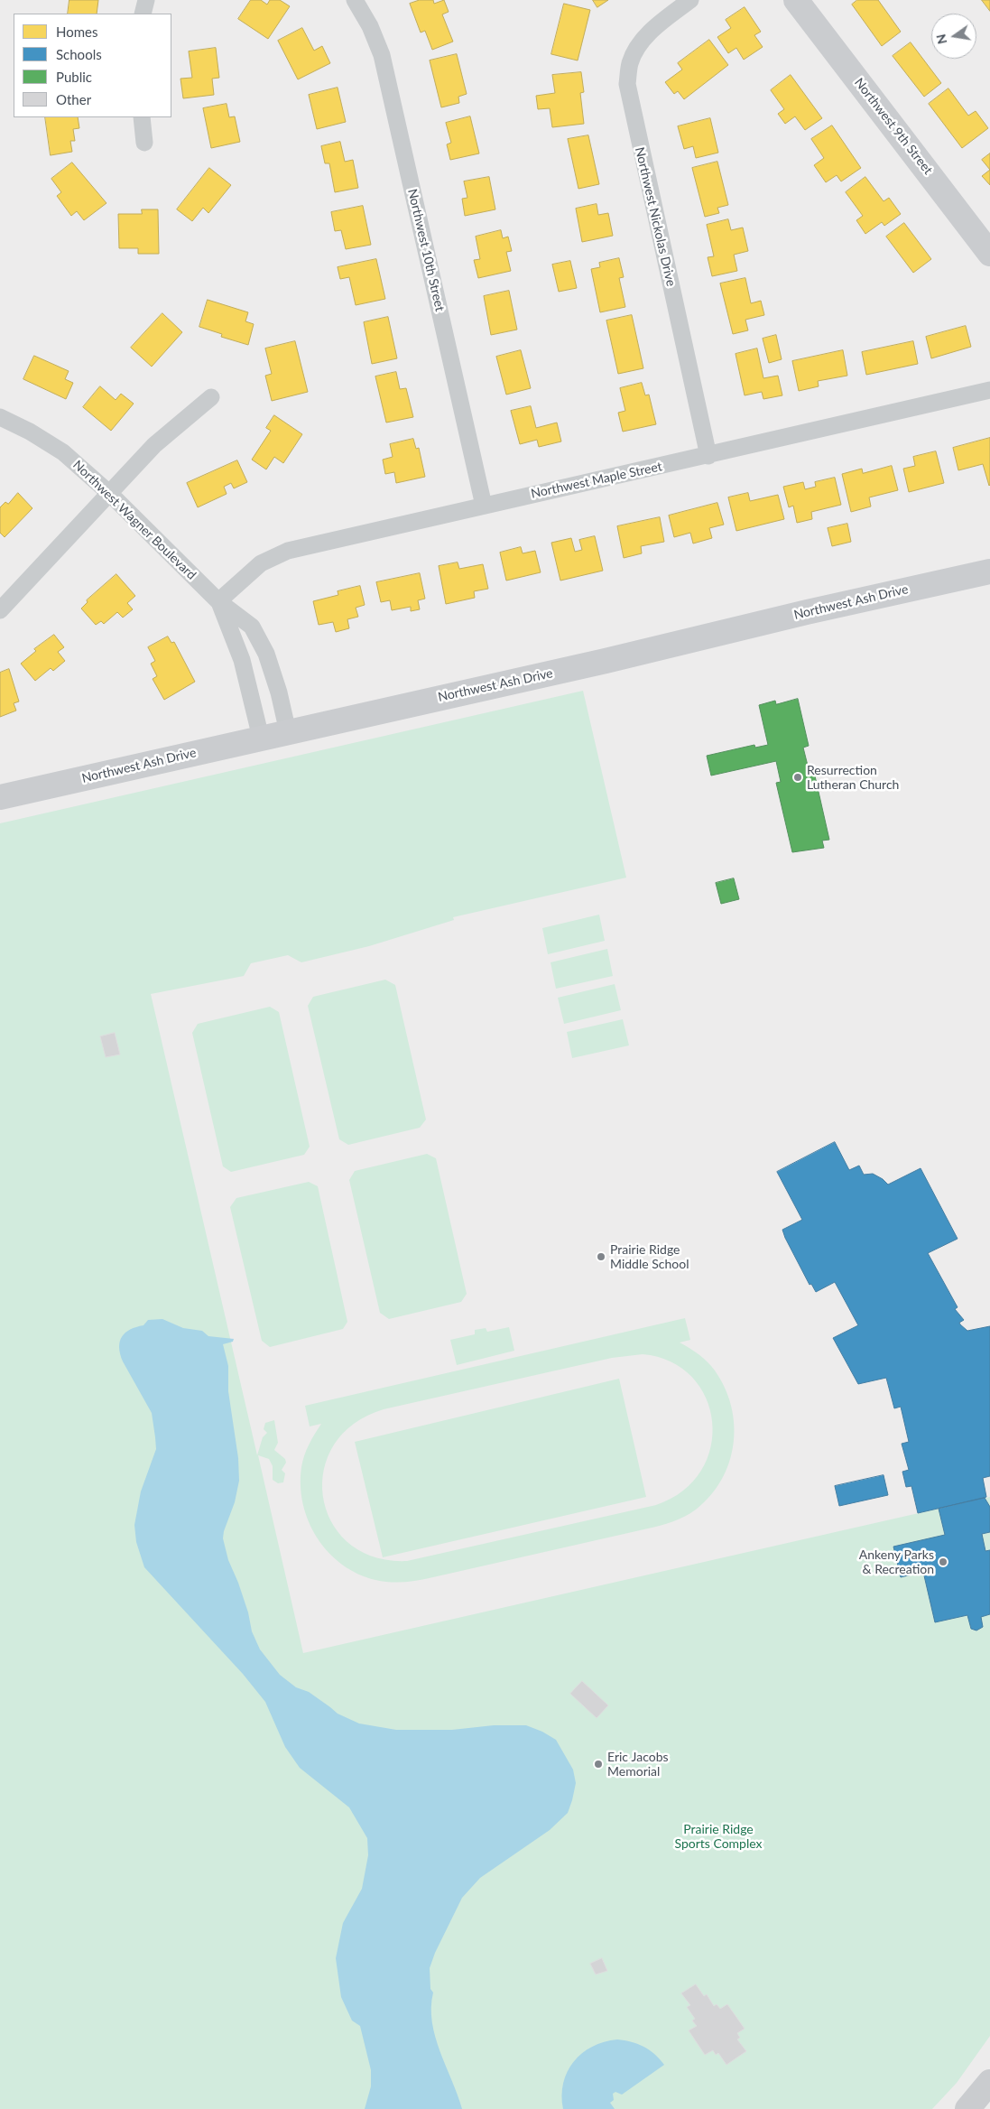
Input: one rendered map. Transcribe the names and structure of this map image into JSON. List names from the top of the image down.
{
  "streets": {
    "street": [
      "Northwest 9th Street",
      "Northwest Nickolas Drive",
      "Northwest 10th Street",
      "Northwest Maple Street",
      "Northwest Wagner Boulevard",
      "Northwest Ash Drive"
    ]
  },
  "crossings": [
    ["Northwest Nickolas Drive", "Northwest Maple Street"],
    ["Northwest 10th Street", "Northwest Maple Street"],
    ["Northwest Maple Street", "Northwest Wagner Boulevard"],
    ["Northwest Wagner Boulevard", "Northwest Ash Drive"]
  ],
  "parks": ["Prairie Ridge Sports Complex"],
  "places": [
    "Resurrection Lutheran Church",
    "Prairie Ridge Middle School",
    "Ankeny Parks & Recreation",
    "Eric Jacobs Memorial"
  ],
  "legend": [
    "Homes",
    "Schools",
    "Public",
    "Other"
  ],
  "north": "left"
}
